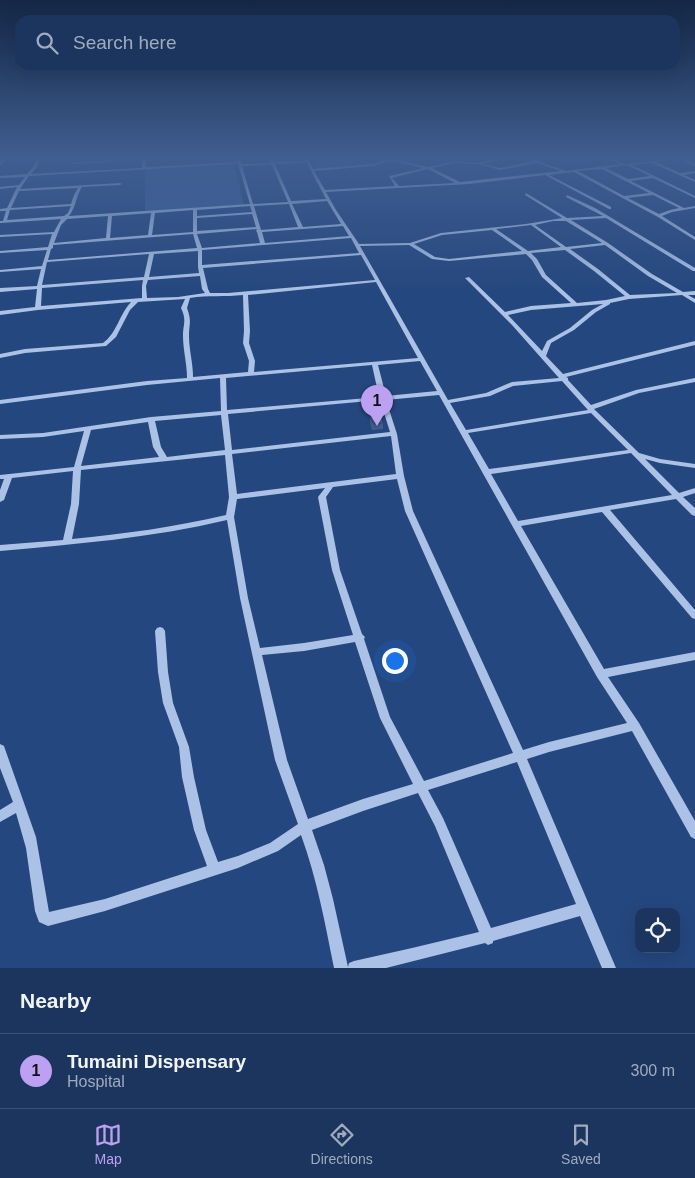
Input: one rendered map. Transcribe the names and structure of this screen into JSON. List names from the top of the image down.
{
  "page": {
    "search": "Search here",
    "pins": "1",
    "heading": "Nearby",
    "list": [
      {
        "mark": "1",
        "name": "Tumaini Dispensary",
        "note": "Hospital",
        "value": "300 m"
      }
    ],
    "nav": ["Map", "Directions", "Saved"]
  }
}
